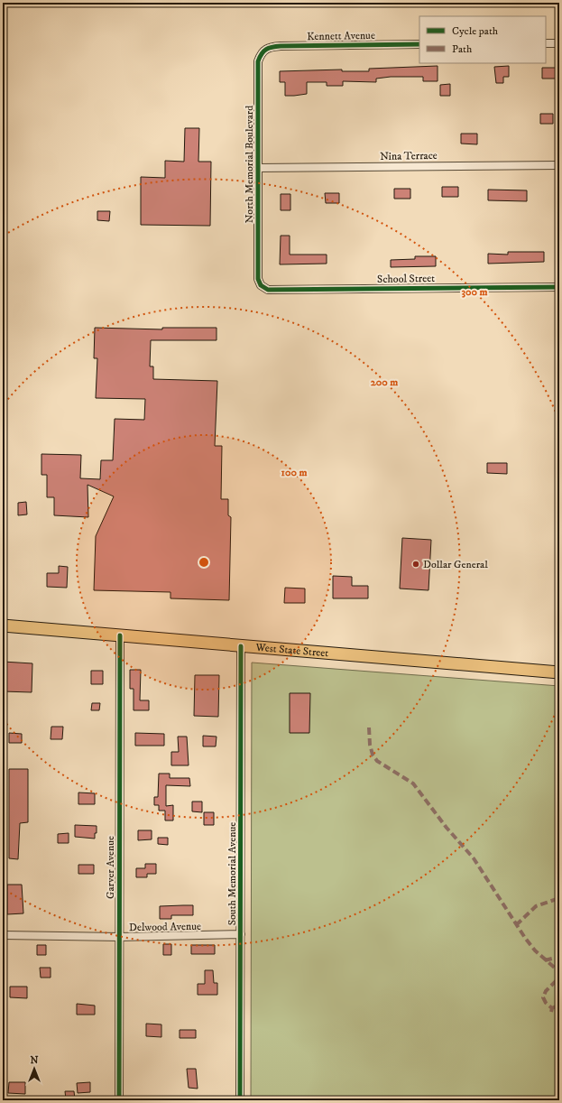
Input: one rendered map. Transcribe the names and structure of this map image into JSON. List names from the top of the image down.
{
  "streets": {
    "main road": ["West State Street"],
    "street": [
      "Kennett Avenue",
      "Nina Terrace",
      "North Memorial Boulevard",
      "School Street",
      "Garver Avenue",
      "South Memorial Avenue",
      "Delwood Avenue"
    ]
  },
  "crossings": [
    ["Kennett Avenue", "North Memorial Boulevard"],
    ["Nina Terrace", "North Memorial Boulevard"],
    ["North Memorial Boulevard", "School Street"],
    ["West State Street", "Garver Avenue"],
    ["West State Street", "South Memorial Avenue"],
    ["Garver Avenue", "Delwood Avenue"],
    ["South Memorial Avenue", "Delwood Avenue"]
  ],
  "places": ["Dollar General"],
  "legend": ["Cycle path", "Path"],
  "north": "top",
  "rings": ["300 m", "200 m", "100 m"]
}
